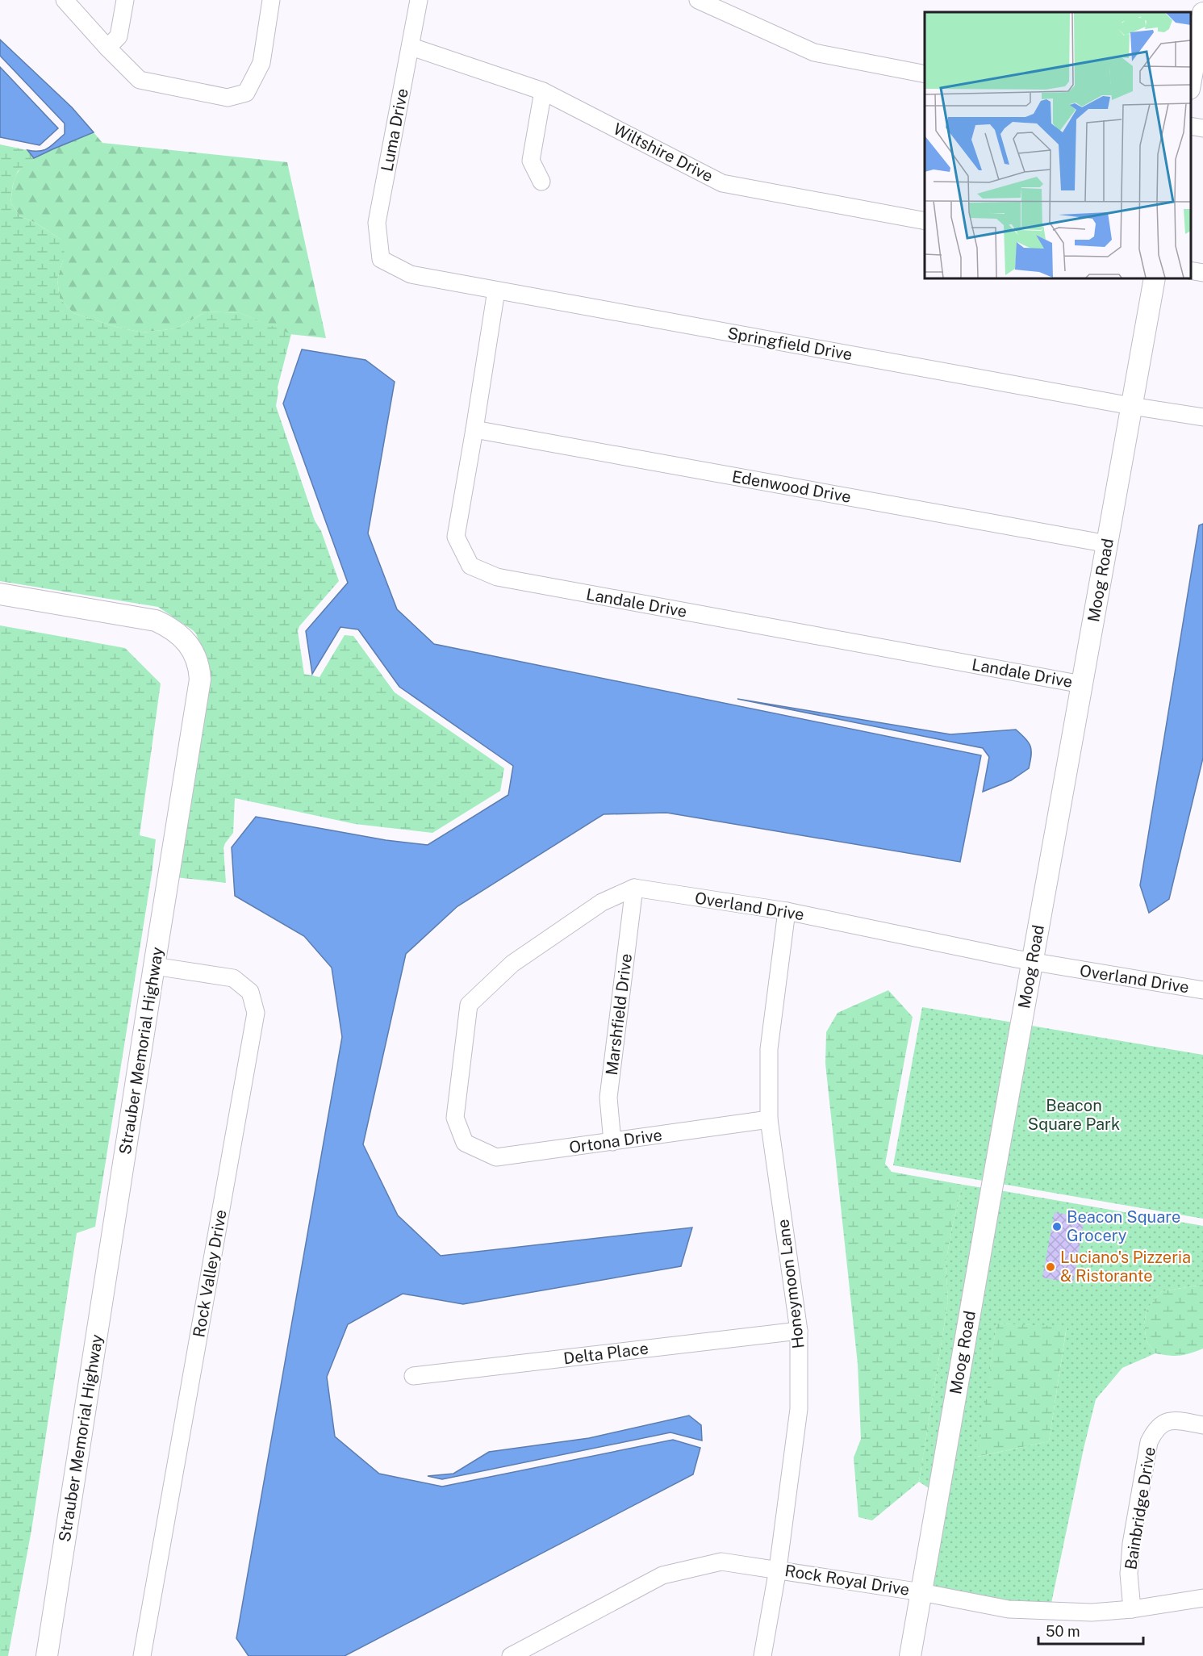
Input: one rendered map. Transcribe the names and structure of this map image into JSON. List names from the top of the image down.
{
  "streets": {
    "street": [
      "Luma Drive",
      "Wiltshire Drive",
      "Springfield Drive",
      "Edenwood Drive",
      "Moog Road",
      "Landale Drive",
      "Overland Drive",
      "Marshfield Drive",
      "Strauber Memorial Highway",
      "Ortona Drive",
      "Rock Valley Drive",
      "Honeymoon Lane",
      "Delta Place",
      "Bainbridge Drive",
      "Rock Royal Drive"
    ]
  },
  "crossings": [
    ["Luma Drive", "Wiltshire Drive"],
    ["Luma Drive", "Springfield Drive"],
    ["Springfield Drive", "Moog Road"],
    ["Springfield Drive", "Landale Drive"],
    ["Edenwood Drive", "Moog Road"],
    ["Edenwood Drive", "Landale Drive"],
    ["Moog Road", "Landale Drive"],
    ["Moog Road", "Overland Drive"],
    ["Moog Road", "Rock Royal Drive"],
    ["Overland Drive", "Marshfield Drive"],
    ["Overland Drive", "Ortona Drive"],
    ["Overland Drive", "Honeymoon Lane"],
    ["Marshfield Drive", "Ortona Drive"],
    ["Strauber Memorial Highway", "Rock Valley Drive"],
    ["Ortona Drive", "Honeymoon Lane"],
    ["Honeymoon Lane", "Delta Place"],
    ["Honeymoon Lane", "Rock Royal Drive"],
    ["Bainbridge Drive", "Rock Royal Drive"]
  ],
  "parks": ["Beacon Square Park"],
  "places": ["Beacon Square Grocery", "Luciano's Pizzeria & Ristorante"],
  "scale_bar": "50 m"
}
